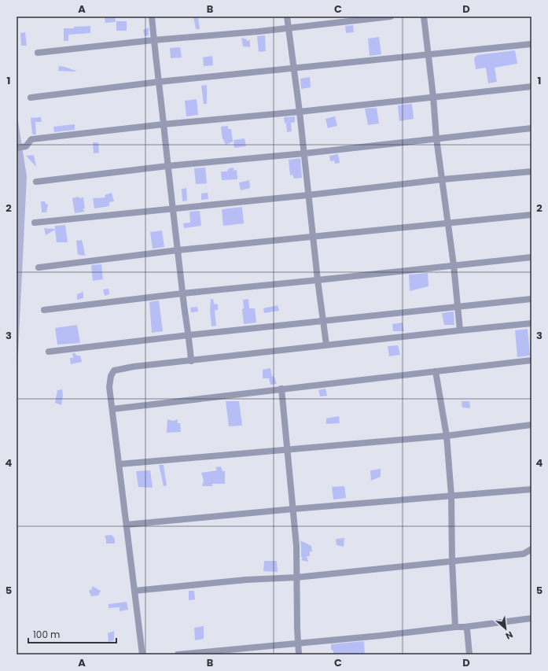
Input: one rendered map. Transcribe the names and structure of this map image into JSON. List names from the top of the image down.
{
  "scale_bar": "100 m",
  "north": "bottom right",
  "grid": {
    "columns": [
      "A",
      "B",
      "C",
      "D"
    ],
    "rows": [
      "1",
      "2",
      "3",
      "4",
      "5"
    ]
  }
}
